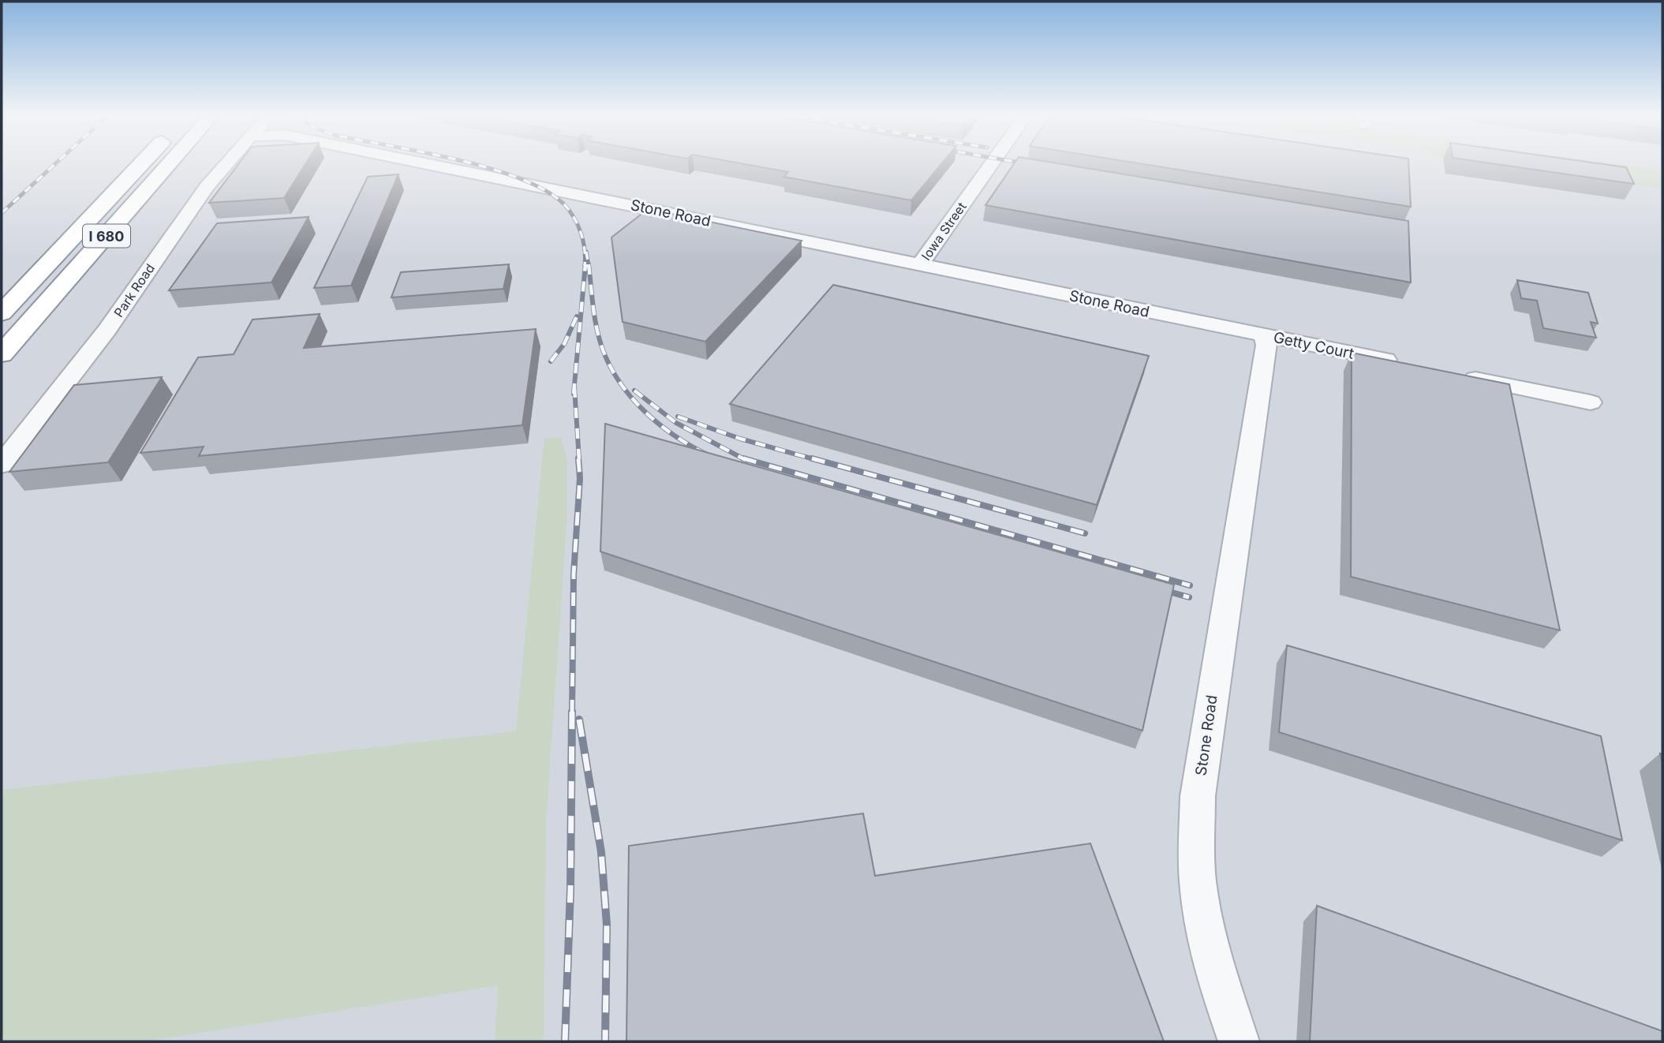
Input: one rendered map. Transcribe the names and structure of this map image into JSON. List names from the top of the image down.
{
  "streets": {
    "highway": ["I 680"],
    "street": [
      "Stone Road",
      "Iowa Street",
      "Park Road",
      "Getty Court"
    ]
  },
  "crossings": [
    ["Stone Road", "Iowa Street"],
    ["Stone Road", "Getty Court"]
  ]
}
